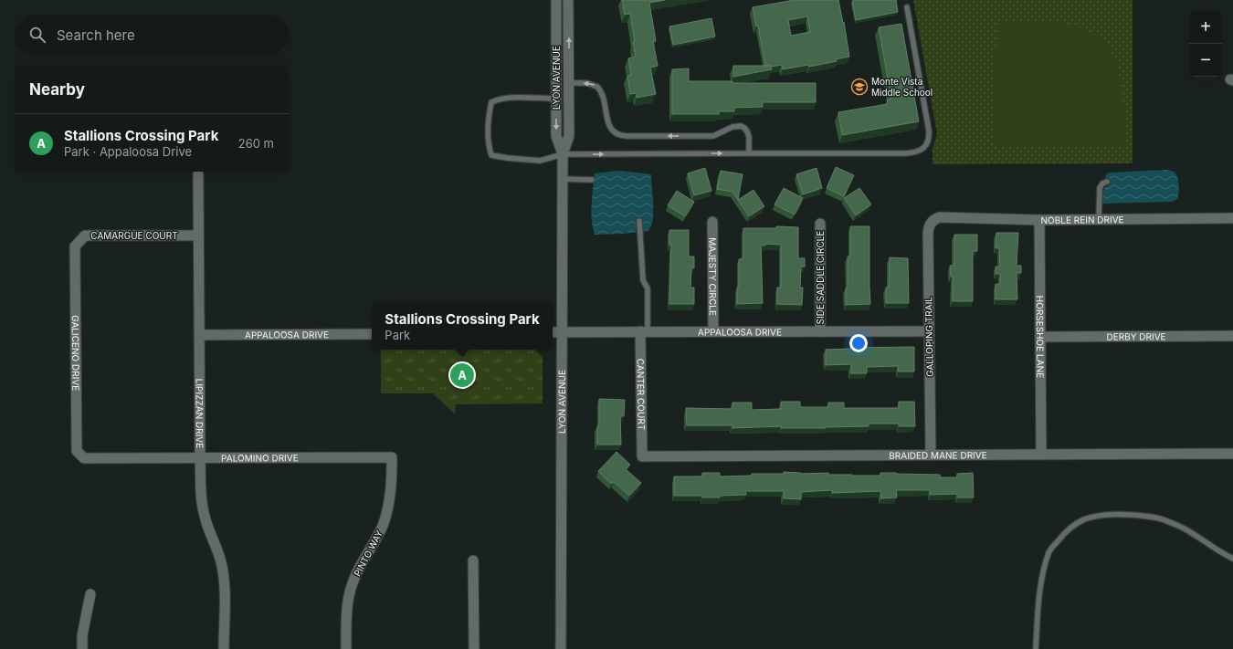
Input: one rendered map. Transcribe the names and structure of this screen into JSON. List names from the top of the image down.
{
  "streets": {
    "street": [
      "LYON AVENUE",
      "NOBLE REIN DRIVE",
      "CAMARGUE COURT",
      "MAJESTY CIRCLE",
      "SIDE SADDLE CIRCLE",
      "APPALOOSA DRIVE",
      "GALLOPING TRAIL",
      "HORSESHOE LANE",
      "DERBY DRIVE",
      "GALICENO DRIVE",
      "CANTER COURT",
      "LIPIZZAN DRIVE",
      "BRAIDED MANE DRIVE",
      "PALOMINO DRIVE",
      "PINTO WAY"
    ]
  },
  "crossings": [
    ["LYON AVENUE", "APPALOOSA DRIVE"],
    ["NOBLE REIN DRIVE", "GALLOPING TRAIL"],
    ["NOBLE REIN DRIVE", "HORSESHOE LANE"],
    ["CAMARGUE COURT", "GALICENO DRIVE"],
    ["CAMARGUE COURT", "LIPIZZAN DRIVE"],
    ["MAJESTY CIRCLE", "APPALOOSA DRIVE"],
    ["SIDE SADDLE CIRCLE", "APPALOOSA DRIVE"],
    ["APPALOOSA DRIVE", "GALLOPING TRAIL"],
    ["APPALOOSA DRIVE", "CANTER COURT"],
    ["APPALOOSA DRIVE", "LIPIZZAN DRIVE"],
    ["GALLOPING TRAIL", "BRAIDED MANE DRIVE"],
    ["HORSESHOE LANE", "DERBY DRIVE"],
    ["HORSESHOE LANE", "BRAIDED MANE DRIVE"],
    ["GALICENO DRIVE", "PALOMINO DRIVE"],
    ["CANTER COURT", "BRAIDED MANE DRIVE"],
    ["LIPIZZAN DRIVE", "PALOMINO DRIVE"],
    ["PALOMINO DRIVE", "PINTO WAY"]
  ],
  "places": {
    "school or university": ["Monte Vista Middle School"]
  },
  "page": {
    "map_buttons": ["+", "−"],
    "search": "Search here",
    "heading": "Nearby",
    "list": [
      {
        "mark": "A",
        "name": "Stallions Crossing Park",
        "note": "Park · Appaloosa Drive",
        "value": "260 m"
      }
    ],
    "popup": ["Stallions Crossing Park", "Park"],
    "pins": "A"
  }
}
